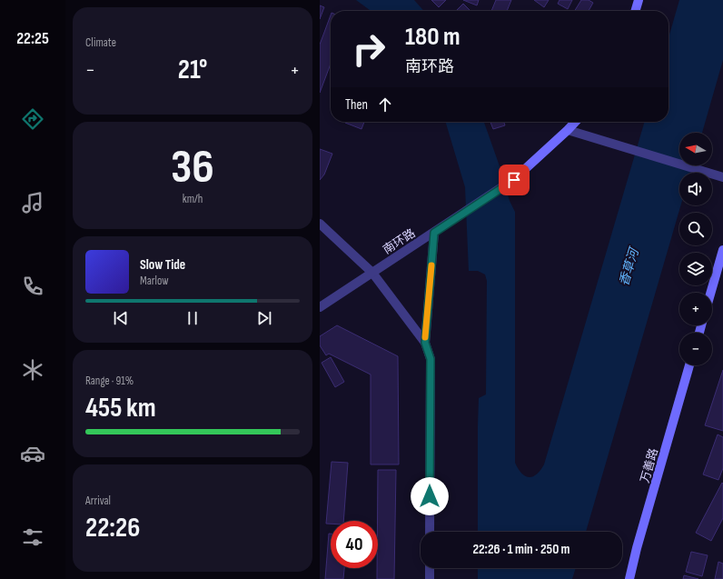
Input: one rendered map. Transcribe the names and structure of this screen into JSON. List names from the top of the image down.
{
  "streets": {
    "main road": ["万善路"],
    "street": ["南环路"]
  },
  "water": ["香草河"],
  "north": "left",
  "page": {
    "tabs": "22:25",
    "tile": [
      "Climate",
      ["36", "km/h"],
      ["Range · 91%", "455 km"],
      ["Arrival", "22:26"]
    ],
    "turn": ["180 m", "南环路"],
    "heat": ["−", "21°", "+"],
    "then": "Then",
    "map_buttons": ["+", "−"],
    "song": ["Slow Tide", "Marlow"],
    "limit": "40",
    "trip": "22:26 · 1 min · 250 m"
  }
}
